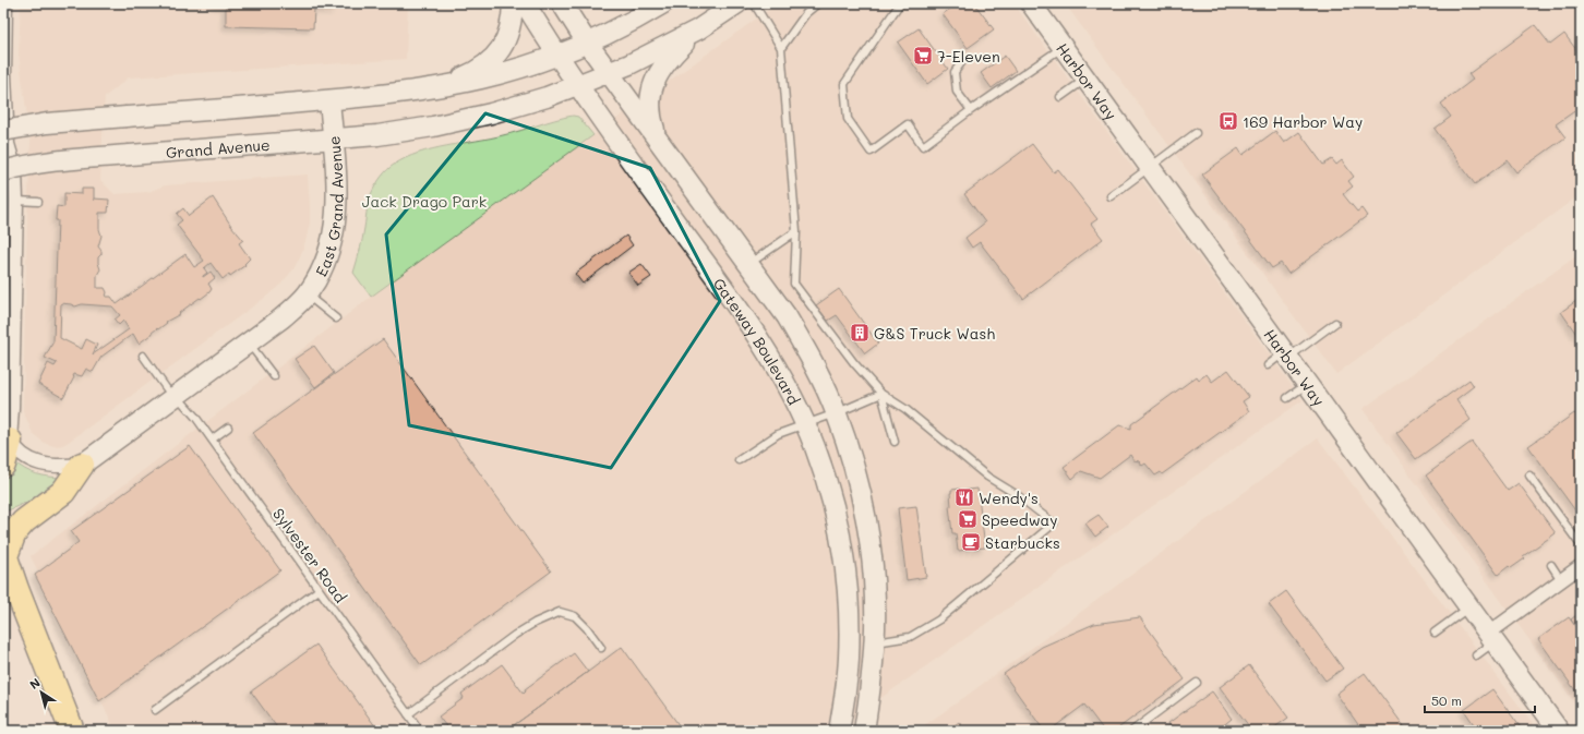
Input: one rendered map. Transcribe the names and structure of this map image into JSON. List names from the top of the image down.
{
  "streets": {
    "main road": [
      "Harbor Way",
      "Grand Avenue",
      "East Grand Avenue",
      "Gateway Boulevard"
    ],
    "lane": ["Sylvester Road"]
  },
  "crossings": [
    ["Grand Avenue", "East Grand Avenue"],
    ["Grand Avenue", "Gateway Boulevard"],
    ["East Grand Avenue", "Sylvester Road"]
  ],
  "parks": ["Jack Drago Park"],
  "places": {
    "supermarket": ["7-Eleven", "Speedway"],
    "bus stop": ["169 Harbor Way"],
    "building": ["G&S Truck Wash"],
    "restaurant": ["Wendy's"],
    "cafe": ["Starbucks"]
  },
  "scale_bar": "50 m",
  "north": "top left"
}
